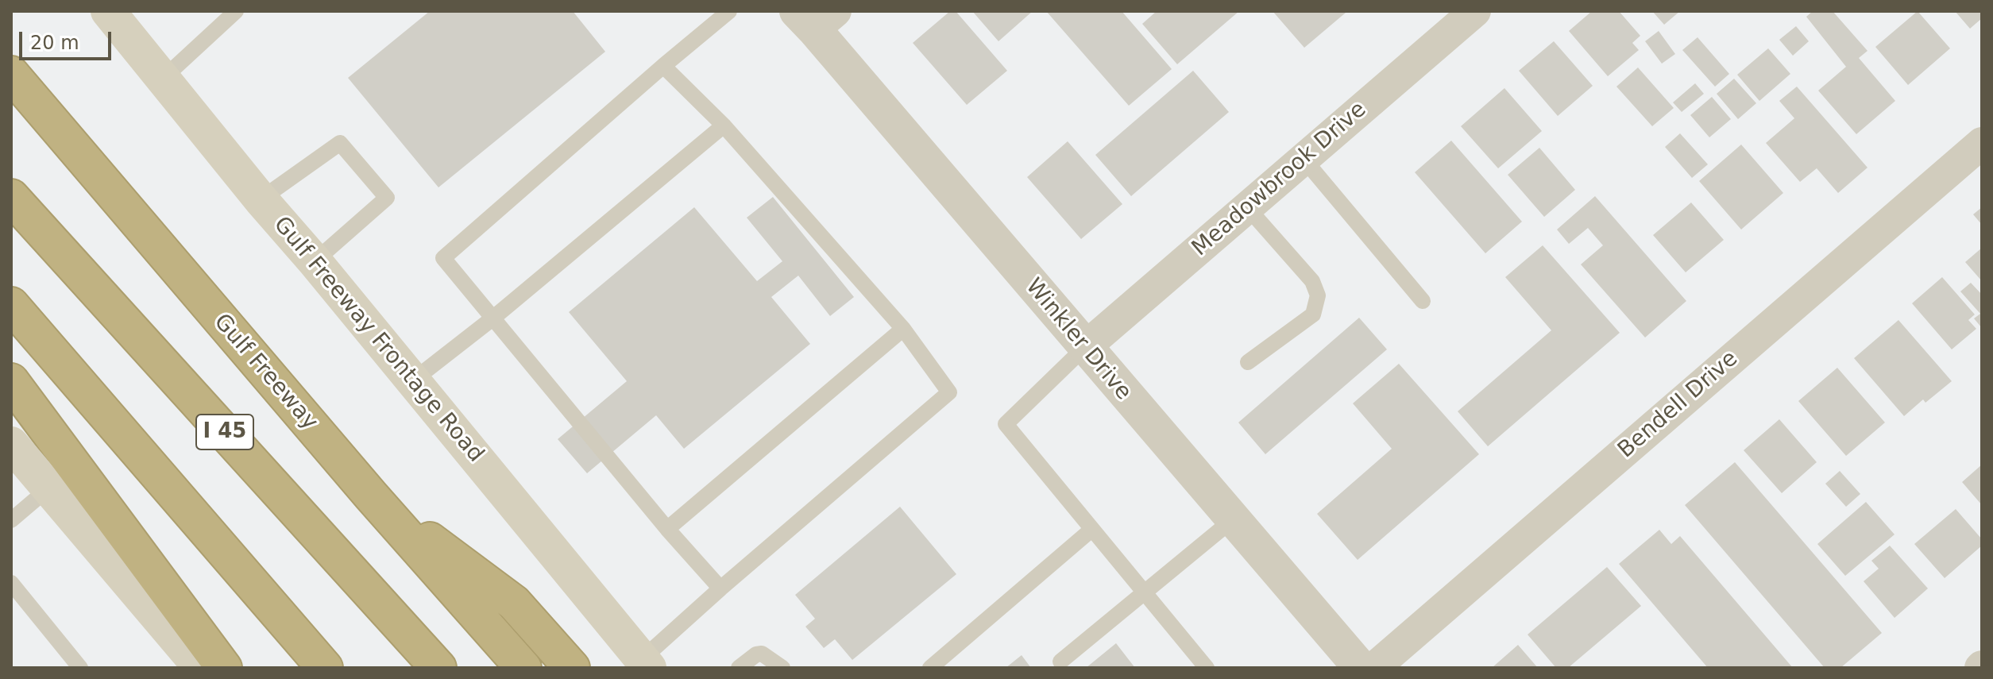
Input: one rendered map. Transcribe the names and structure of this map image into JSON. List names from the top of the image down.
{
  "streets": {
    "highway": ["Gulf Freeway", "I 45"],
    "main road": ["Gulf Freeway Frontage Road"],
    "street": ["Meadowbrook Drive", "Winkler Drive", "Bendell Drive"]
  },
  "crossings": [
    ["Meadowbrook Drive", "Winkler Drive"]
  ],
  "scale_bar": "20 m"
}
